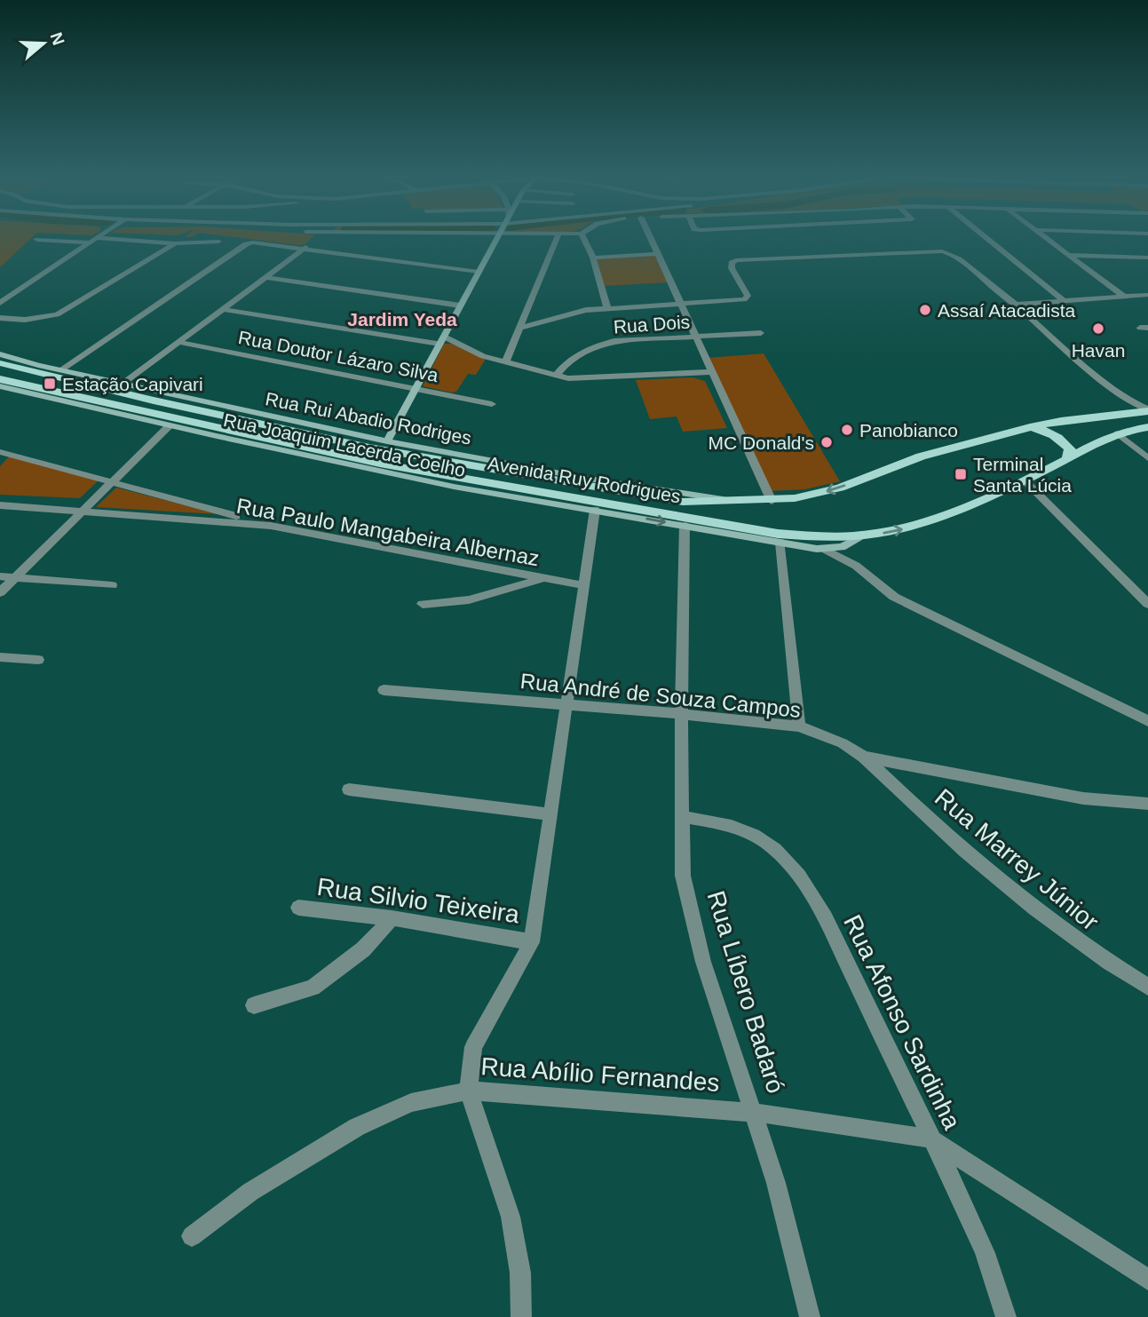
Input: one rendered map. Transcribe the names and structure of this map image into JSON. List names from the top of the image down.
{
  "streets": {
    "main road": ["Avenida Ruy Rodrigues"],
    "street": [
      "Rua Dois",
      "Rua Doutor Lázaro Silva",
      "Rua Rui Abadio Rodriges",
      "Rua Joaquim Lacerda Coelho",
      "Rua Paulo Mangabeira Albernaz",
      "Rua André de Souza Campos",
      "Rua Marrey Júnior",
      "Rua Silvio Teixeira",
      "Rua Líbero Badaró",
      "Rua Afonso Sardinha",
      "Rua Abílio Fernandes"
    ]
  },
  "crossings": [
    ["Rua Rui Abadio Rodriges", "Avenida Ruy Rodrigues"],
    ["Rua Joaquim Lacerda Coelho", "Avenida Ruy Rodrigues"],
    ["Rua Joaquim Lacerda Coelho", "Rua Líbero Badaró"],
    ["Rua André de Souza Campos", "Rua Marrey Júnior"],
    ["Rua André de Souza Campos", "Rua Líbero Badaró"],
    ["Rua Líbero Badaró", "Rua Afonso Sardinha"],
    ["Rua Líbero Badaró", "Rua Abílio Fernandes"],
    ["Rua Afonso Sardinha", "Rua Abílio Fernandes"]
  ],
  "districts": ["Jardim Yeda"],
  "places": {
    "other": [
      "Assaí Atacadista",
      "Havan",
      "Panobianco",
      "MC Donald's"
    ],
    "transit": ["Estação Capivari", "Terminal Santa Lúcia"]
  },
  "north": "right"
}
